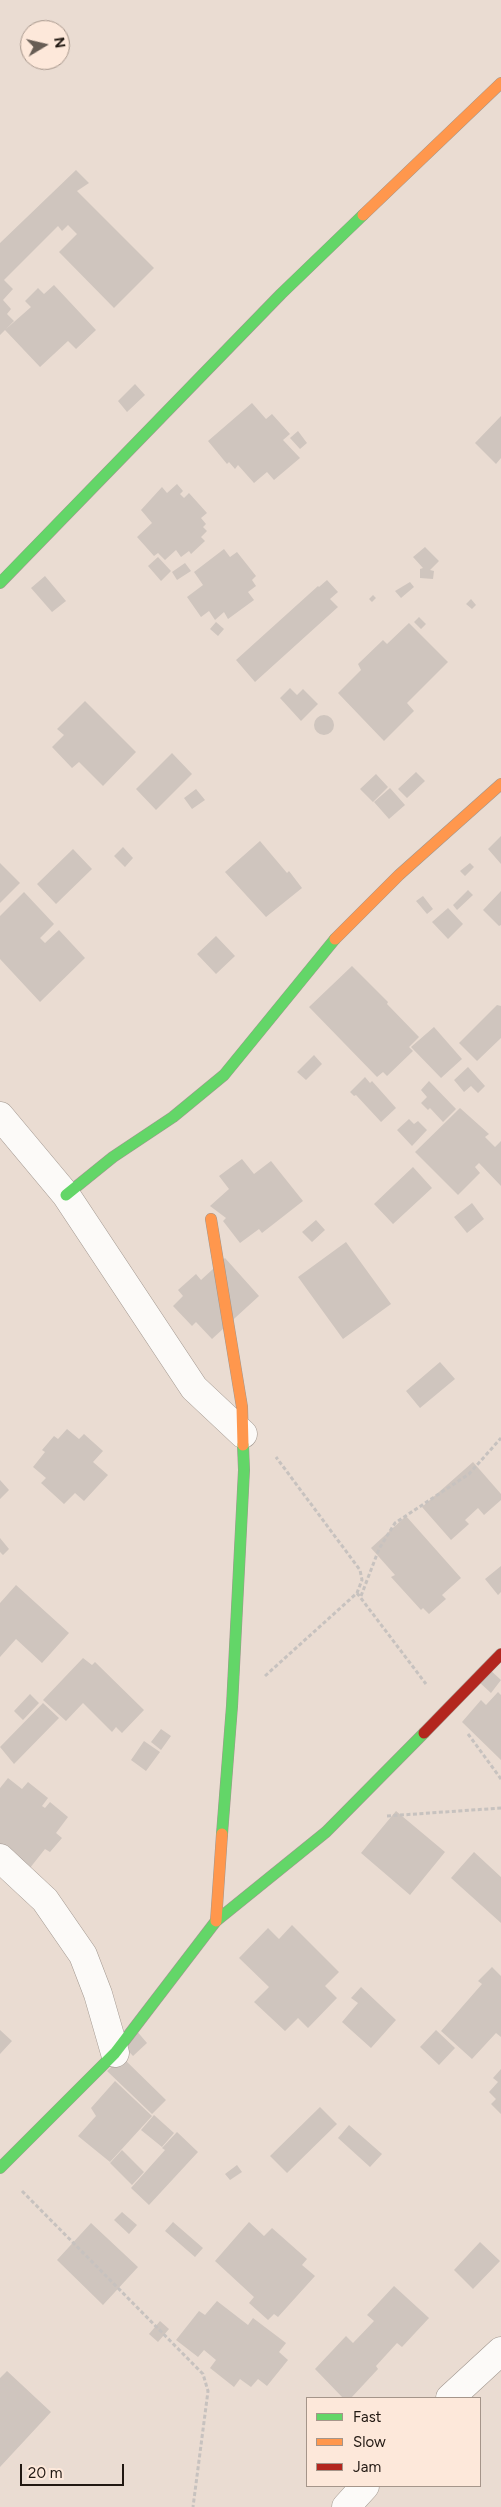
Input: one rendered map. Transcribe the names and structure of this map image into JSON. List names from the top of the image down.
{
  "legend": ["Fast", "Slow", "Jam"],
  "scale_bar": "20 m",
  "north": "right"
}
